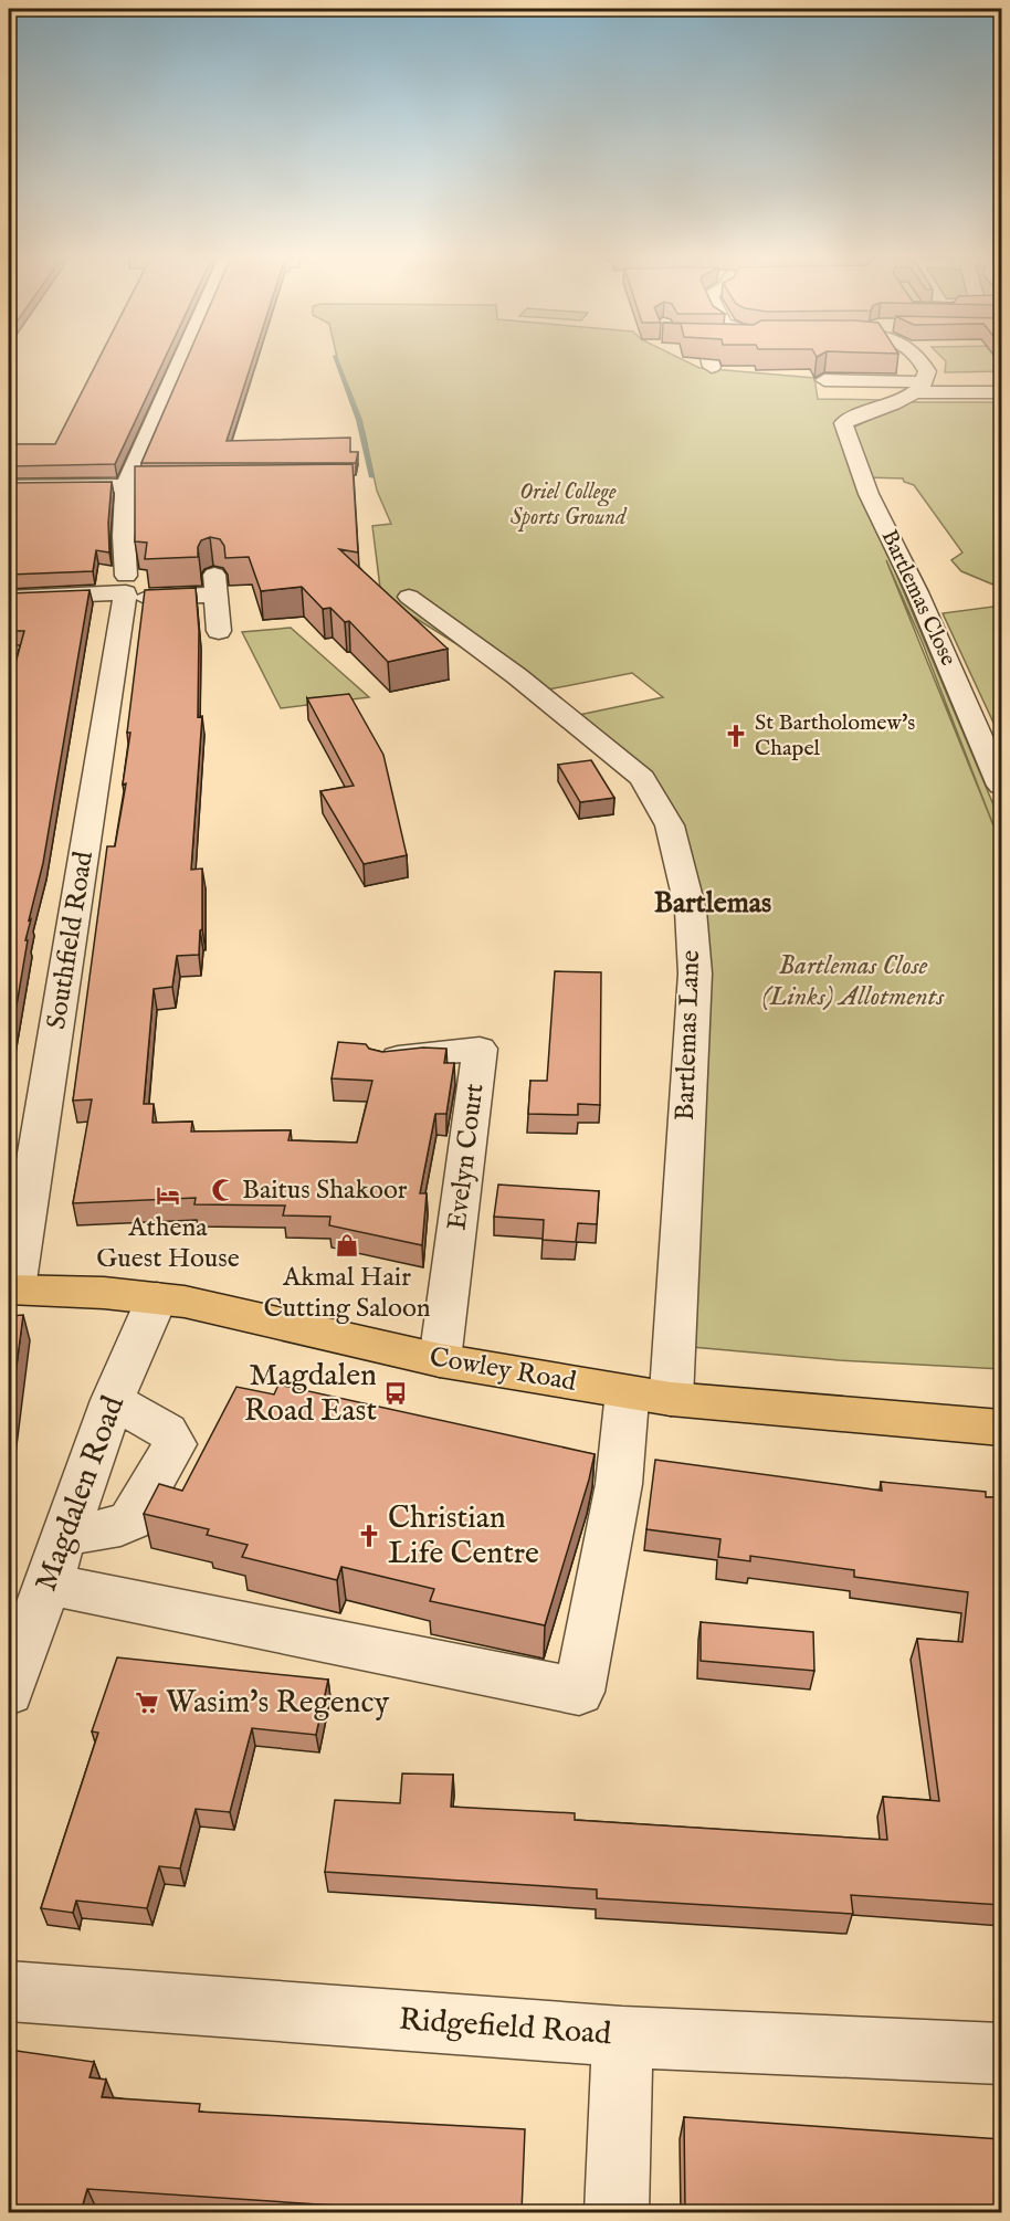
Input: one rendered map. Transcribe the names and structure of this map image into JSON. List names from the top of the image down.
{
  "streets": {
    "main road": ["Cowley Road"],
    "street": [
      "Bartlemas Close",
      "Southfield Road",
      "Bartlemas Lane",
      "Evelyn Court",
      "Magdalen Road",
      "Ridgefield Road"
    ]
  },
  "crossings": [
    ["Southfield Road", "Cowley Road"],
    ["Bartlemas Lane", "Cowley Road"],
    ["Bartlemas Lane", "Magdalen Road"],
    ["Evelyn Court", "Cowley Road"],
    ["Cowley Road", "Magdalen Road"]
  ],
  "districts": ["Bartlemas"],
  "parks": ["Oriel College Sports Ground", "Bartlemas Close (Links) Allotments"],
  "places": {
    "church": ["St Bartholomew's Chapel", "Christian Life Centre"],
    "mosque": ["Baitus Shakoor"],
    "hotel": ["Athena Guest House"],
    "shop": ["Akmal Hair Cutting Saloon"],
    "bus stop": ["Magdalen Road East"],
    "supermarket": ["Wasim's Regency"]
  }
}
